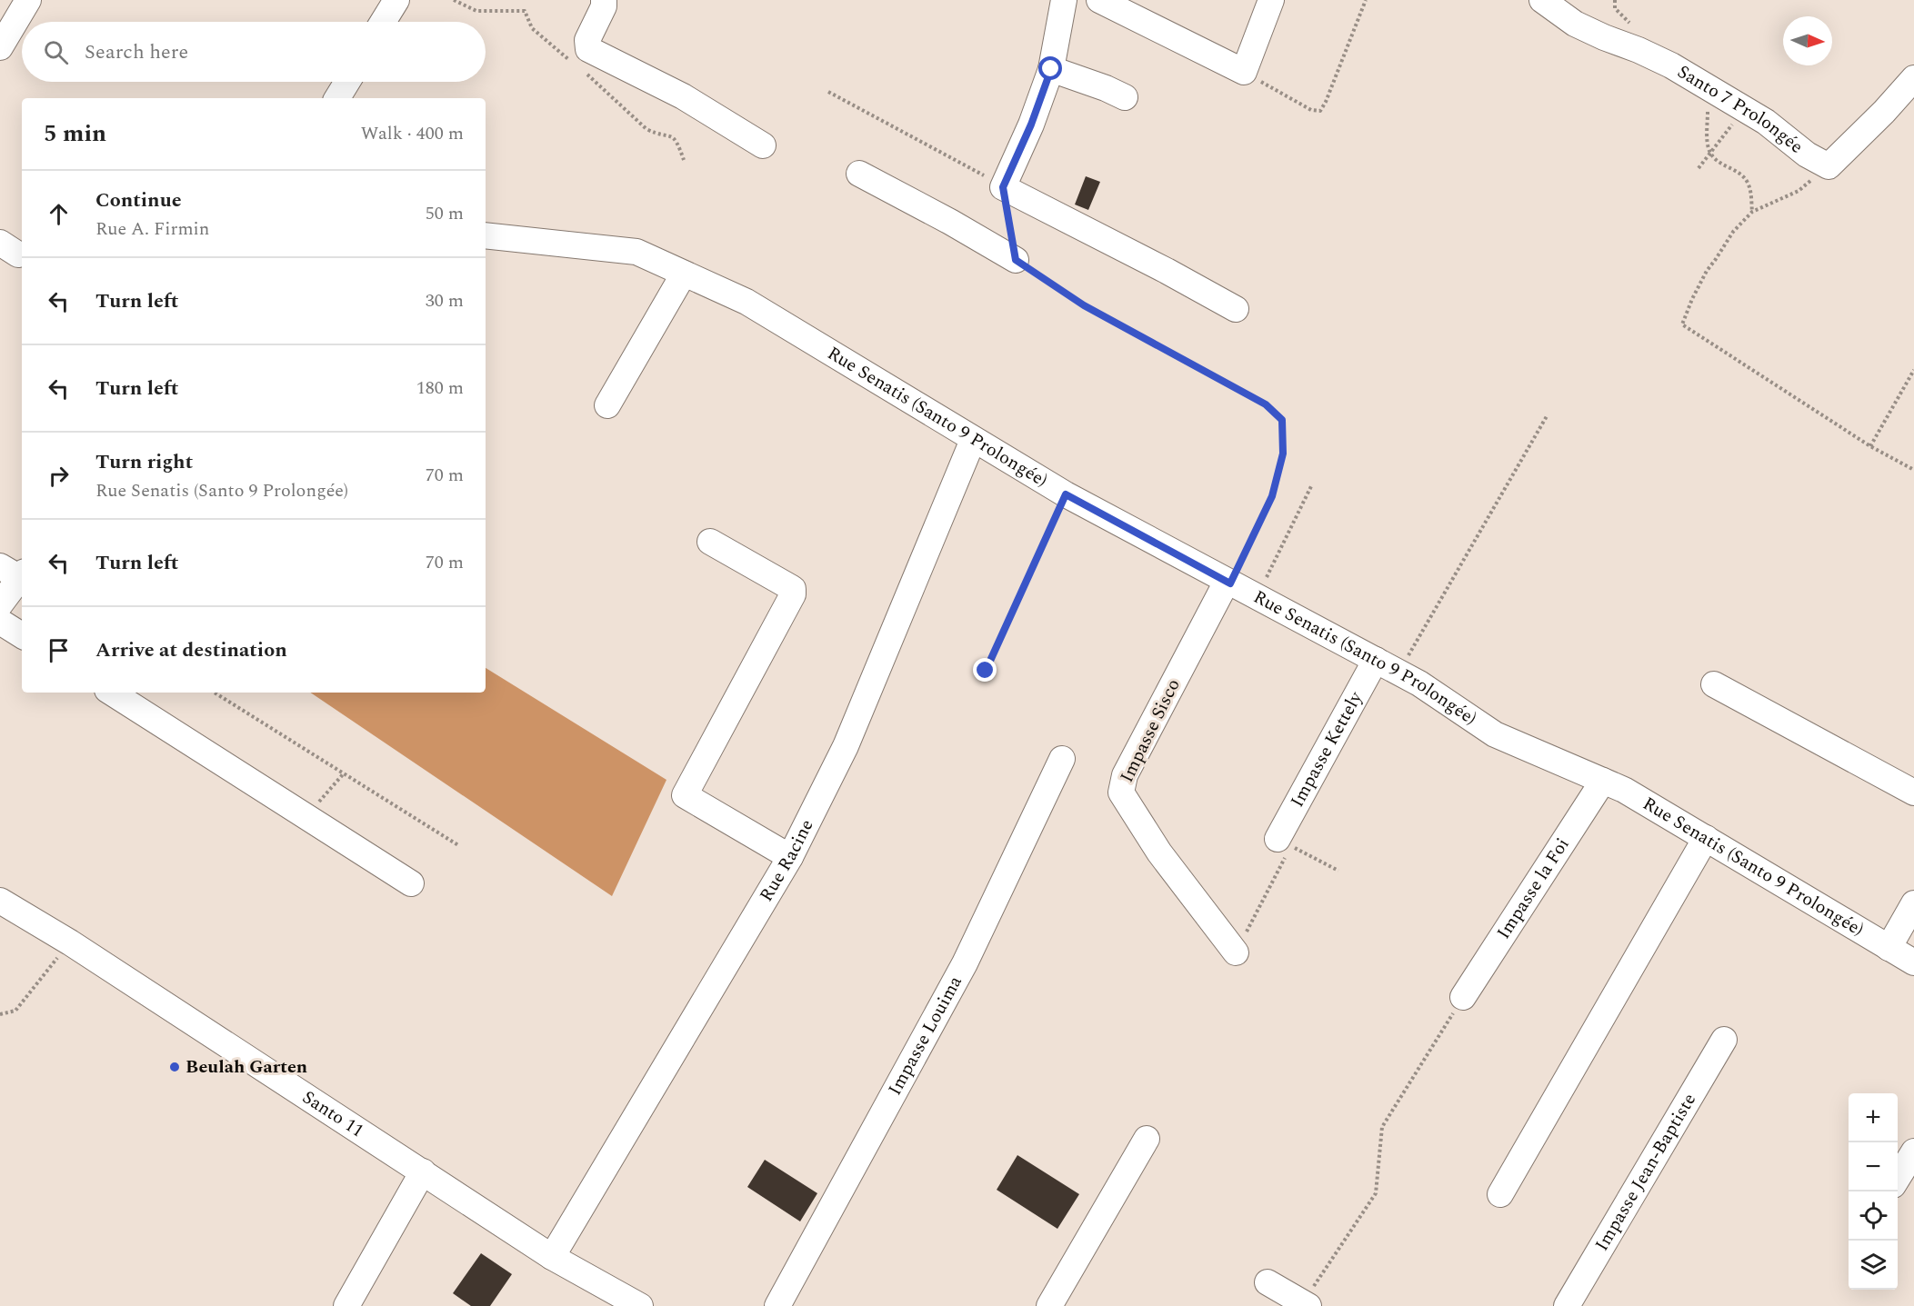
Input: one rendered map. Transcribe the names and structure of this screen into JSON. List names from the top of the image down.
{
  "streets": {
    "street": [
      "Santo 7 Prolongée",
      "Rue Senatis (Santo 9 Prolongée)",
      "Impasse Sisco",
      "Impasse Kettely",
      "Rue Racine",
      "Impasse la Foi",
      "Impasse Louima",
      "Santo 11",
      "Impasse Jean-Baptiste"
    ]
  },
  "crossings": [
    ["Rue Senatis (Santo 9 Prolongée)", "Impasse Sisco"],
    ["Rue Senatis (Santo 9 Prolongée)", "Impasse Kettely"],
    ["Rue Senatis (Santo 9 Prolongée)", "Rue Racine"],
    ["Rue Senatis (Santo 9 Prolongée)", "Impasse la Foi"],
    ["Rue Racine", "Santo 11"]
  ],
  "places": ["Beulah Garten"],
  "north": "right",
  "page": {
    "search": "Search here",
    "heading": ["5 min", "Walk · 400 m"],
    "list": [
      ["Continue", "Rue A. Firmin", "50 m"],
      ["Turn left", "30 m"],
      ["Turn left", "180 m"],
      ["Turn right", "Rue Senatis (Santo 9 Prolongée)", "70 m"],
      ["Turn left", "70 m"],
      "Arrive at destination"
    ],
    "map_buttons": ["+", "−"]
  }
}
